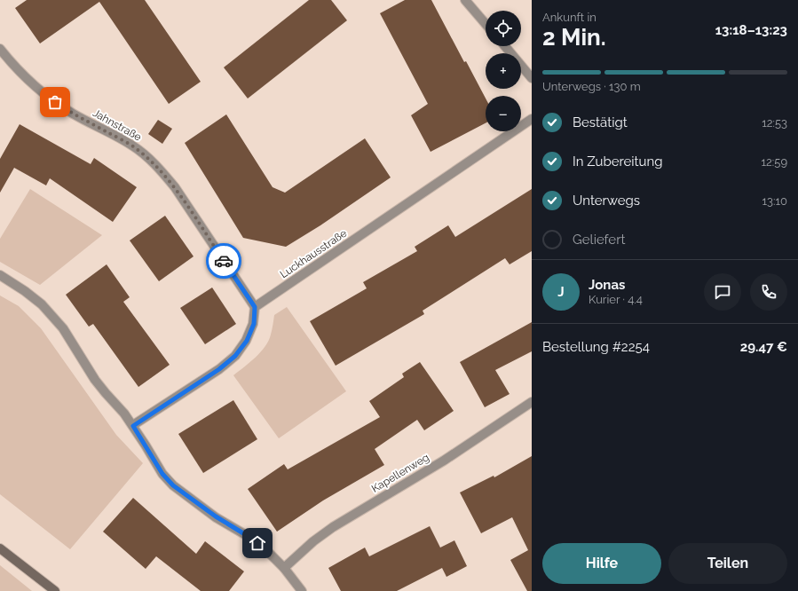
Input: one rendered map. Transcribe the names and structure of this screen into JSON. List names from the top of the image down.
{
  "streets": {
    "street": ["Jahnstraße", "Luckhausstraße", "Kapellenweg"]
  },
  "crossings": [
    ["Jahnstraße", "Luckhausstraße"]
  ],
  "page": {
    "heading": ["2 Min.", "Ankunft in", "13:18–13:23"],
    "panel": [
      "Jonas",
      "Kurier · 4.4",
      "Bestellung #2254",
      "29.47 €"
    ],
    "map_buttons": ["+", "−"],
    "bar": "Unterwegs · 130 m",
    "list": [
      ["Bestätigt", "12:53"],
      ["In Zubereitung", "12:59"],
      ["Unterwegs", "13:10"],
      "Geliefert"
    ],
    "round": "J",
    "buttons": ["Hilfe", "Teilen"]
  }
}
